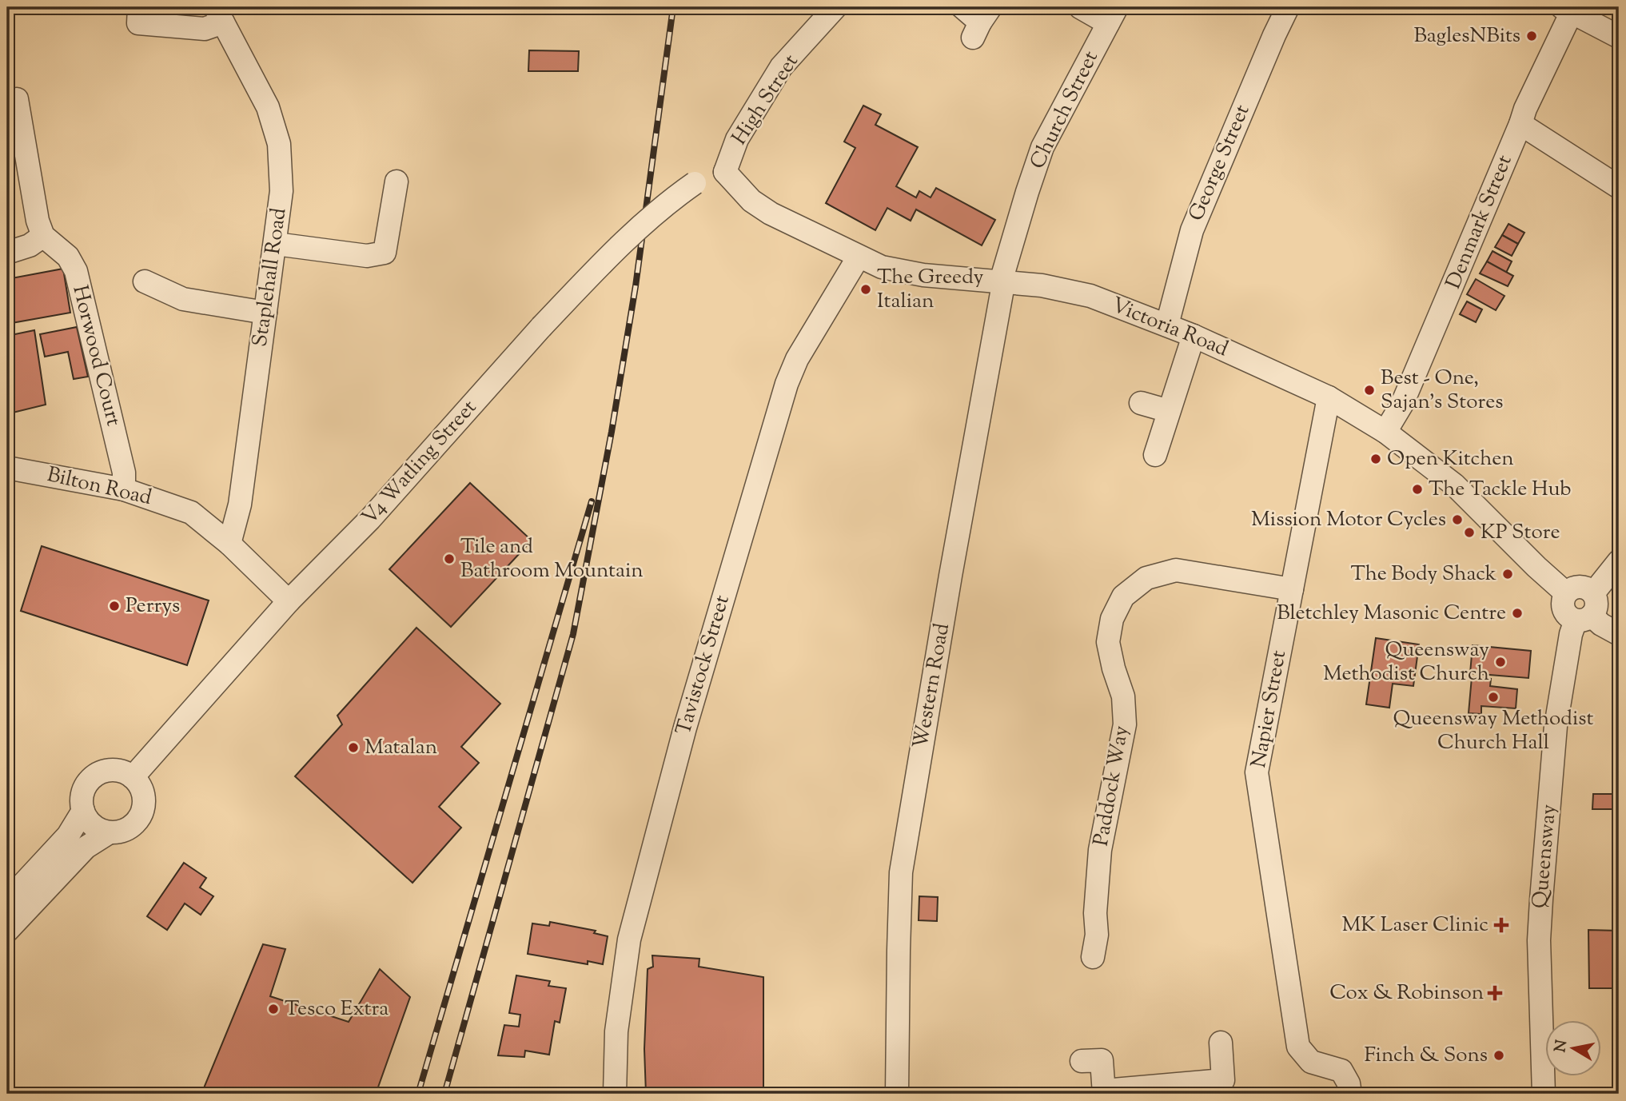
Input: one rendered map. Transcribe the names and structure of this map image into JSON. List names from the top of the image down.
{
  "streets": {
    "street": [
      "High Street",
      "Church Street",
      "George Street",
      "Denmark Street",
      "Staplehall Road",
      "Victoria Road",
      "Horwood Court",
      "V4 Watling Street",
      "Bilton Road",
      "Tavistock Street",
      "Western Road",
      "Napier Street",
      "Paddock Way",
      "Queensway"
    ]
  },
  "crossings": [
    ["High Street", "Victoria Road"],
    ["High Street", "V4 Watling Street"],
    ["Church Street", "Victoria Road"],
    ["Church Street", "Western Road"],
    ["George Street", "Victoria Road"],
    ["Denmark Street", "Victoria Road"],
    ["Staplehall Road", "Bilton Road"],
    ["Victoria Road", "V4 Watling Street"],
    ["Victoria Road", "Tavistock Street"],
    ["Victoria Road", "Western Road"],
    ["Victoria Road", "Napier Street"],
    ["Victoria Road", "Queensway"],
    ["Horwood Court", "Bilton Road"],
    ["V4 Watling Street", "Bilton Road"],
    ["Napier Street", "Paddock Way"]
  ],
  "places": {
    "other": [
      "BaglesNBits",
      "The Greedy Italian",
      "Best - One, Sajan's Stores",
      "Open Kitchen",
      "The Tackle Hub",
      "Mission Motor Cycles",
      "KP Store",
      "Tile and Bathroom Mountain",
      "The Body Shack",
      "Perrys",
      "Bletchley Masonic Centre",
      "Queensway Methodist Church",
      "Queensway Methodist Church Hall",
      "Matalan",
      "Tesco Extra",
      "Finch & Sons"
    ],
    "health": ["MK Laser Clinic", "Cox & Robinson"]
  },
  "north": "left"
}
